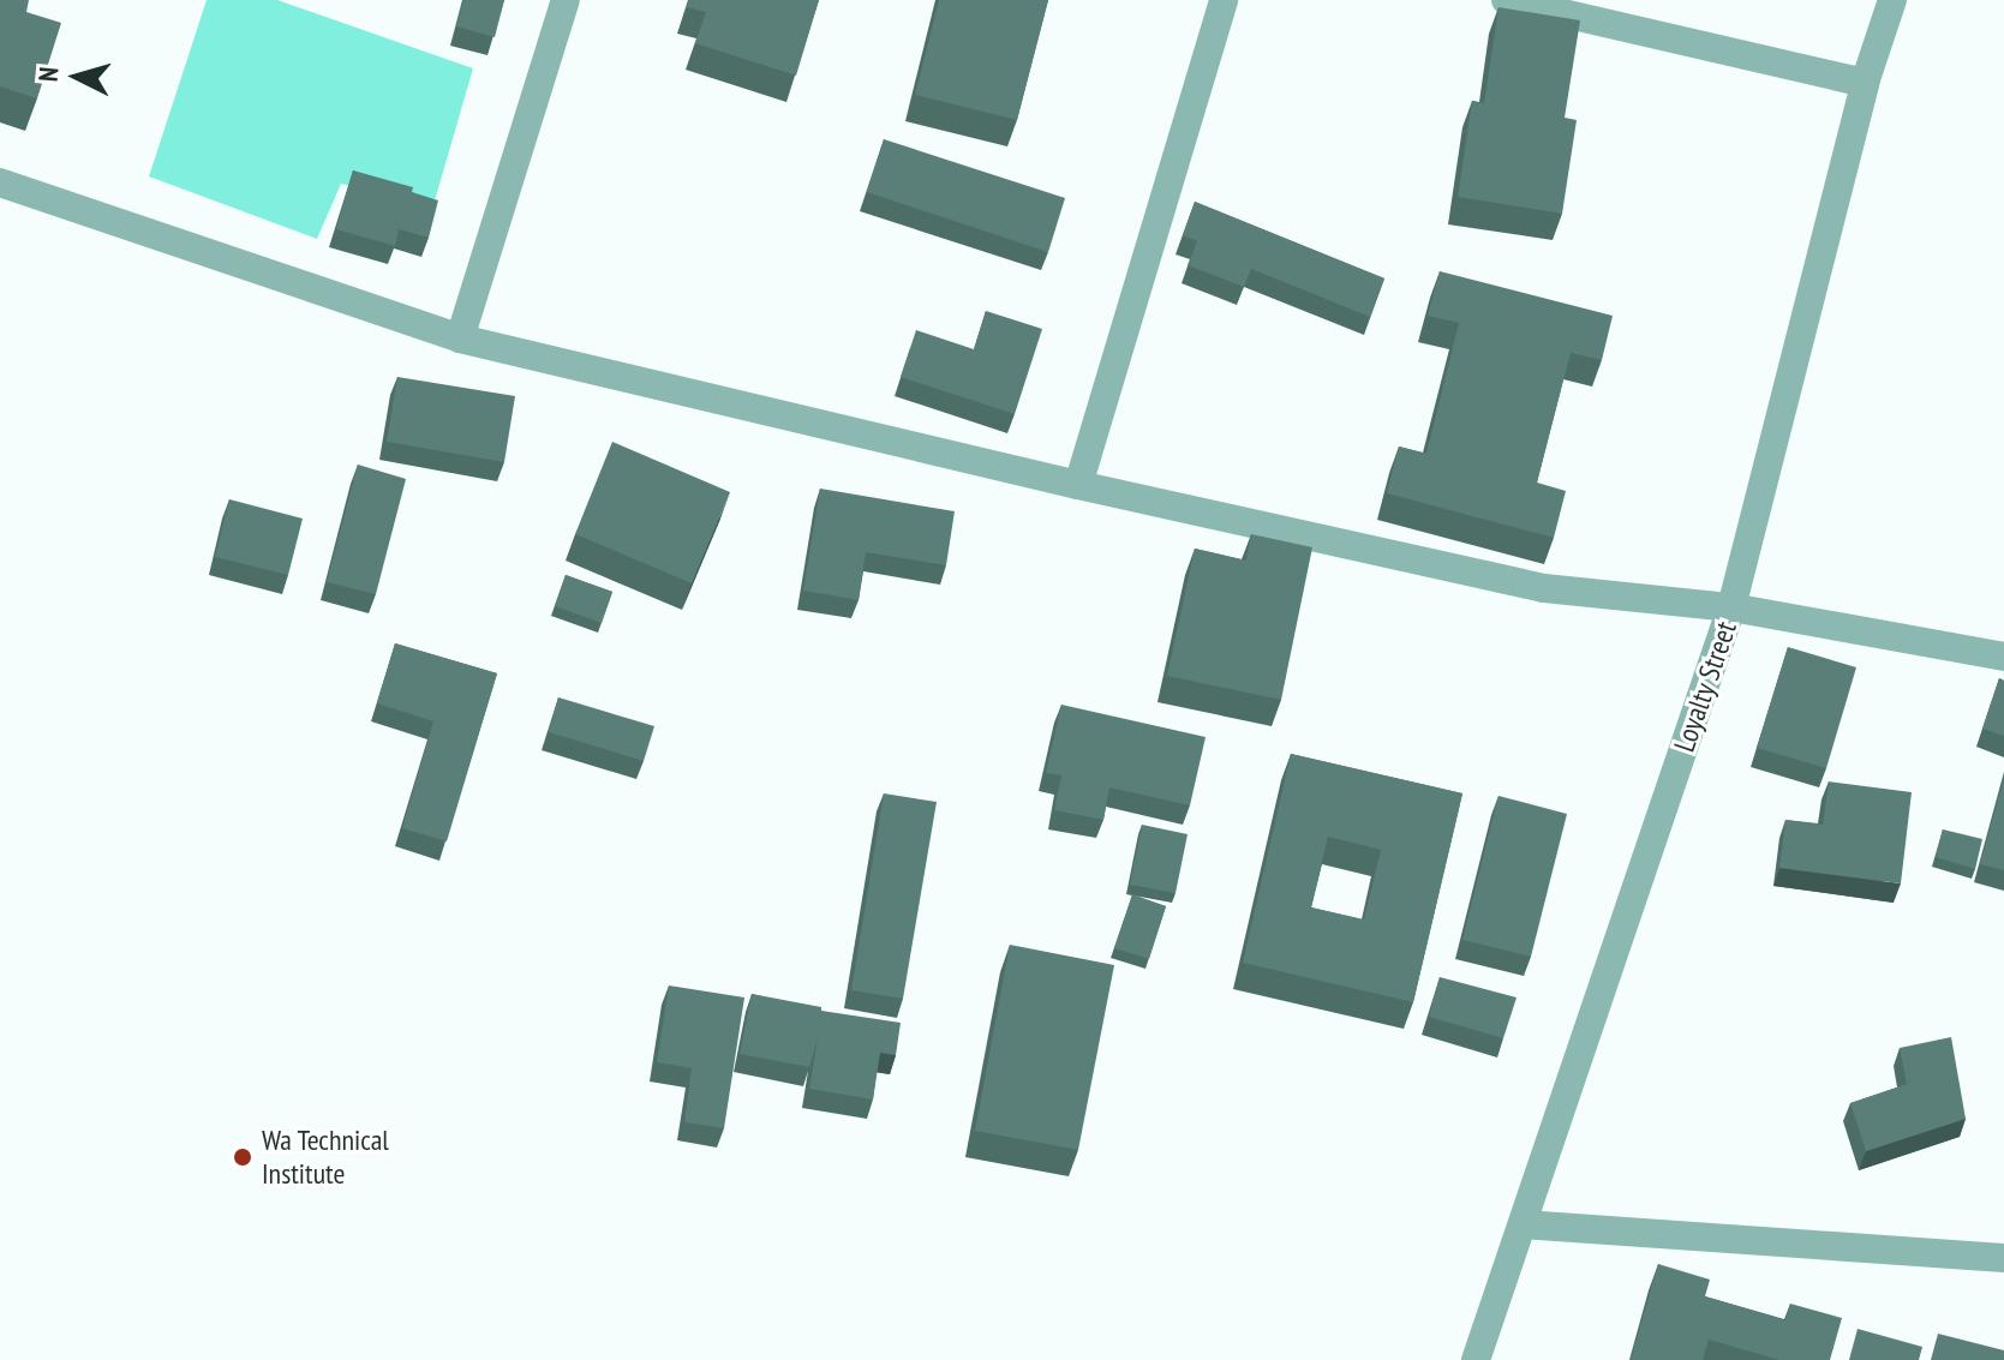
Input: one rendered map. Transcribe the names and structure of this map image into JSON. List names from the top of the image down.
{
  "streets": {
    "street": ["Loyalty Street"]
  },
  "places": ["Wa Technical Institute"],
  "north": "left"
}
